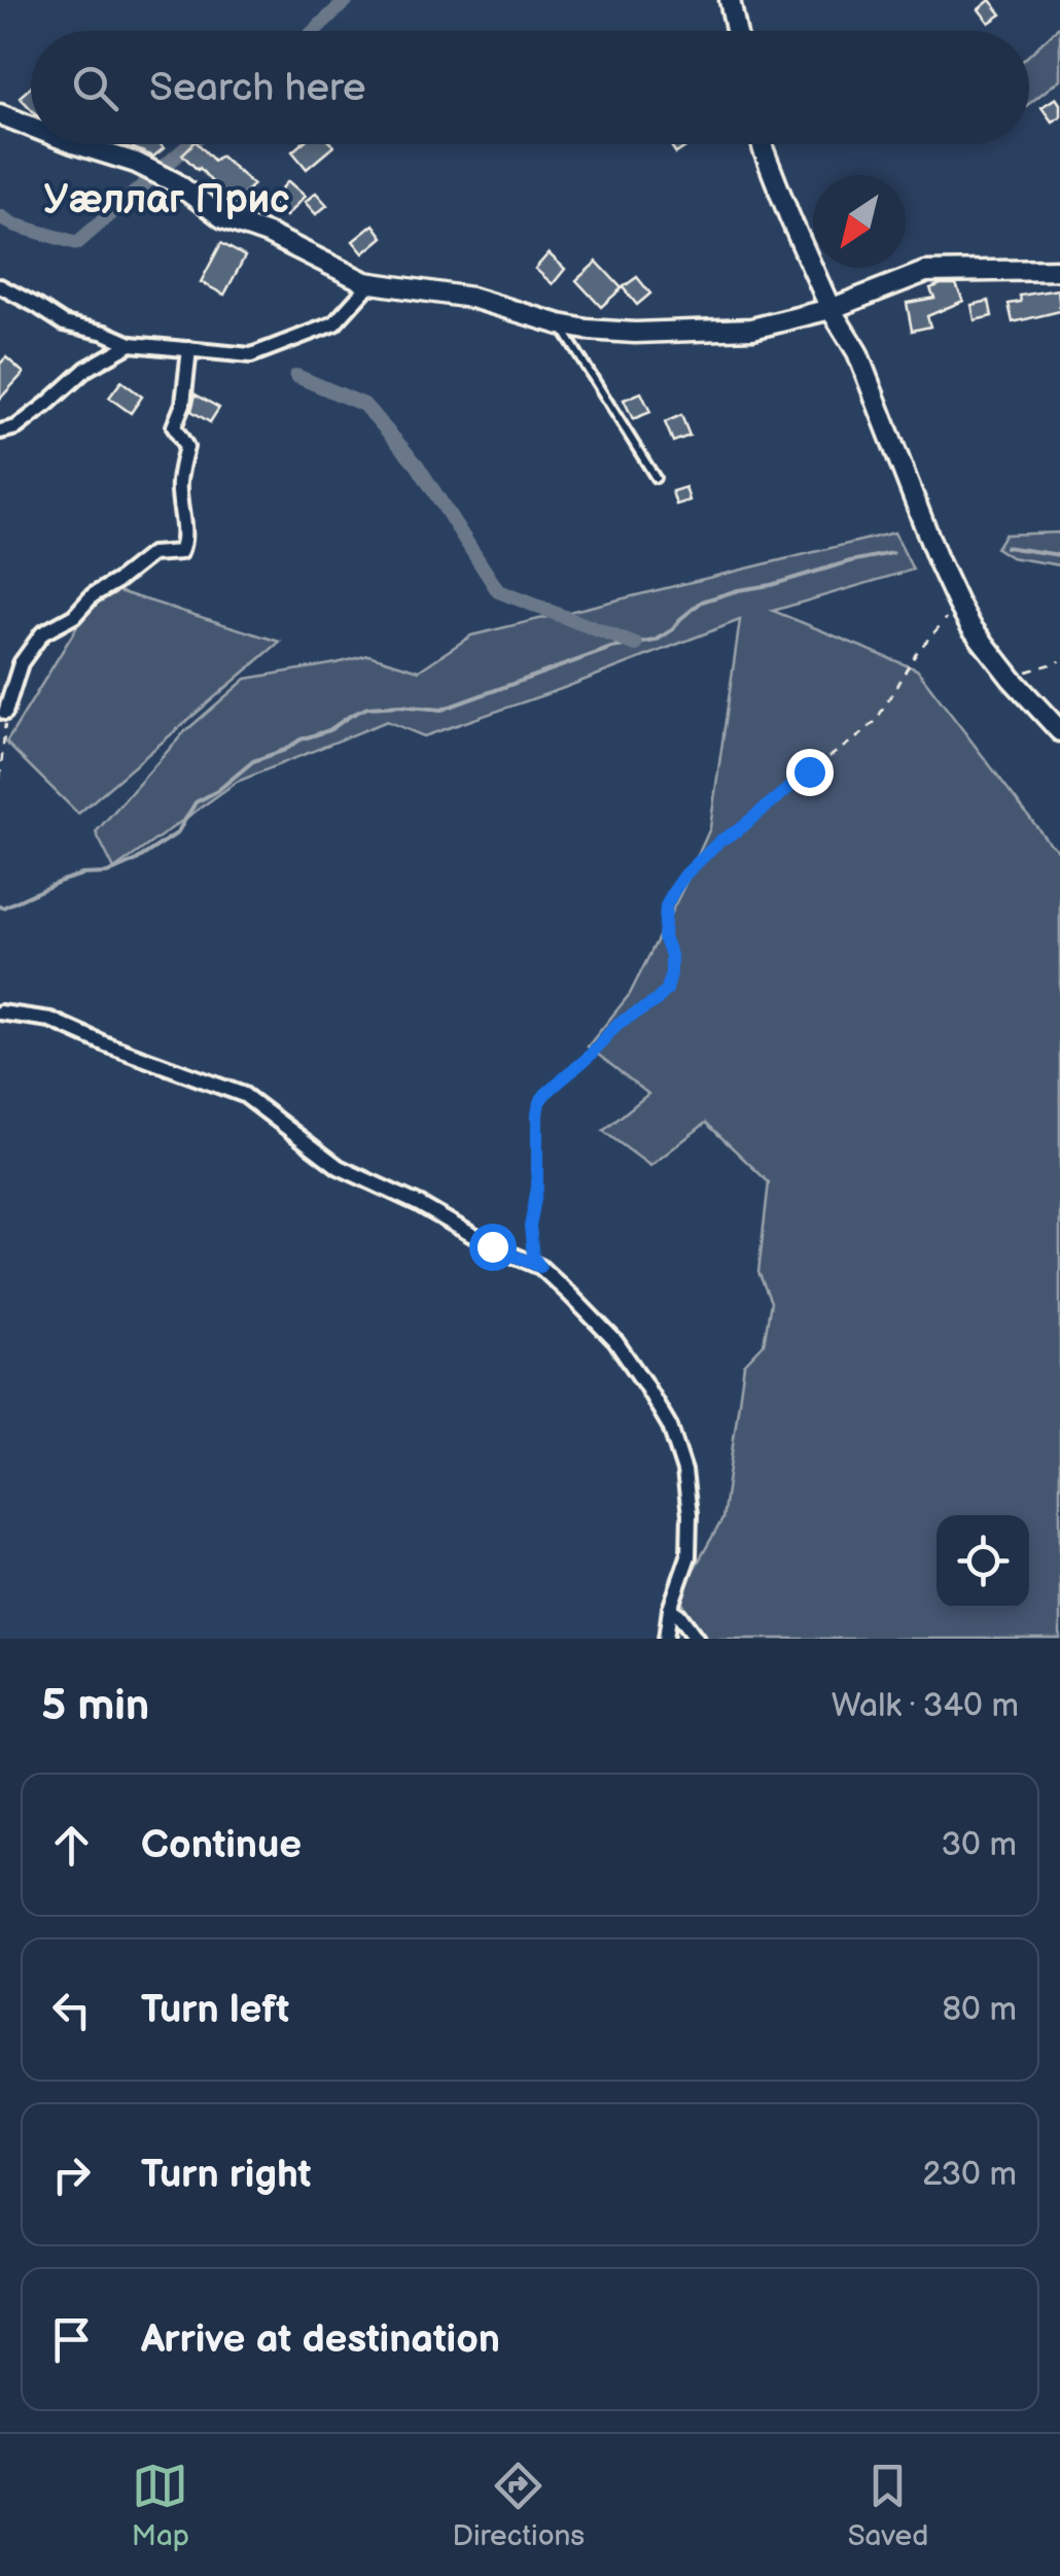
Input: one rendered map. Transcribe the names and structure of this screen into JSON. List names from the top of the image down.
{
  "districts": ["Уӕллаг Прис"],
  "north": "bottom left",
  "page": {
    "search": "Search here",
    "heading": ["5 min", "Walk · 340 m"],
    "list": [
      ["Continue", "30 m"],
      ["Turn left", "80 m"],
      ["Turn right", "230 m"],
      "Arrive at destination"
    ],
    "nav": ["Map", "Directions", "Saved"]
  }
}
